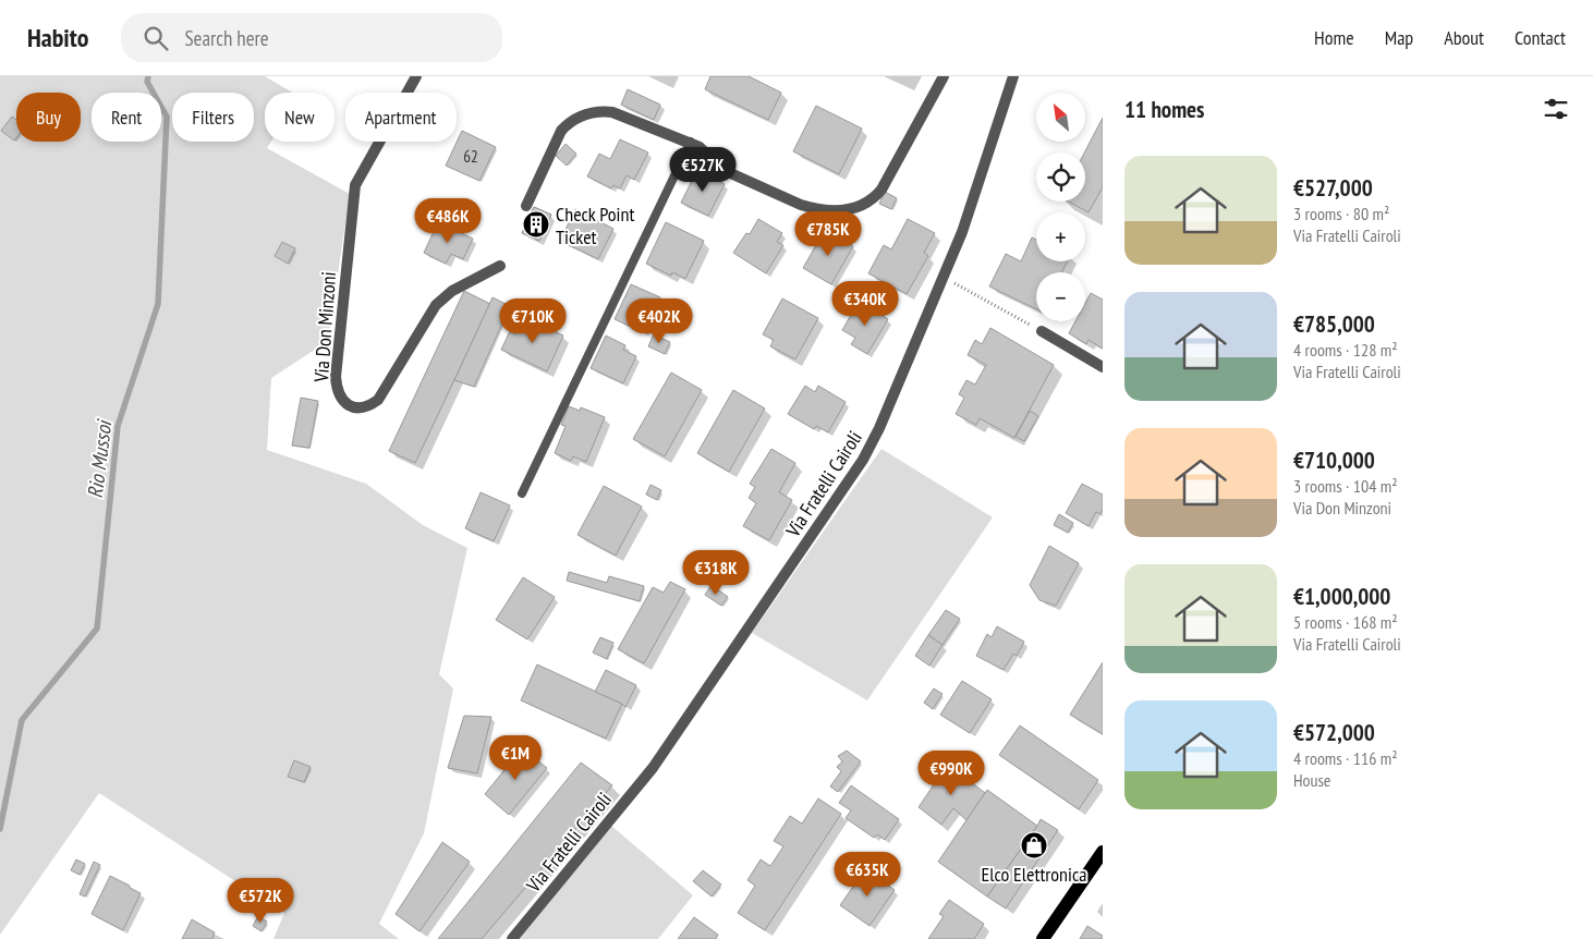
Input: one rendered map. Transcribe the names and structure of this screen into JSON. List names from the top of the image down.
{
  "streets": {
    "street": ["Via Don Minzoni", "Via Fratelli Cairoli"]
  },
  "water": ["Rio Mussoi"],
  "places": {
    "building": ["Check Point Ticket"],
    "shop": ["Elco Elettronica"]
  },
  "house_numbers": ["62"],
  "north": "top left",
  "page": {
    "header": "Habito",
    "search": "Search here",
    "nav": [
      "Home",
      "Map",
      "About",
      "Contact"
    ],
    "heading": "11 homes",
    "map_buttons": ["+", "−"],
    "chip": [
      "Buy",
      "Rent",
      "Filters",
      "New",
      "Apartment"
    ],
    "list": [
      {
        "name": "€527,000",
        "note": "3 rooms · 80 m² · Via Fratelli Cairoli"
      },
      {
        "name": "€785,000",
        "note": "4 rooms · 128 m² · Via Fratelli Cairoli"
      },
      {
        "name": "€710,000",
        "note": "3 rooms · 104 m² · Via Don Minzoni"
      },
      {
        "name": "€1,000,000",
        "note": "5 rooms · 168 m² · Via Fratelli Cairoli"
      },
      {
        "name": "€572,000",
        "note": "4 rooms · 116 m² · House"
      }
    ],
    "price": [
      "€527K",
      "€486K",
      "€785K",
      "€340K",
      "€710K",
      "€402K",
      "€318K",
      "€1M",
      "€990K",
      "€635K",
      "€572K"
    ]
  }
}
